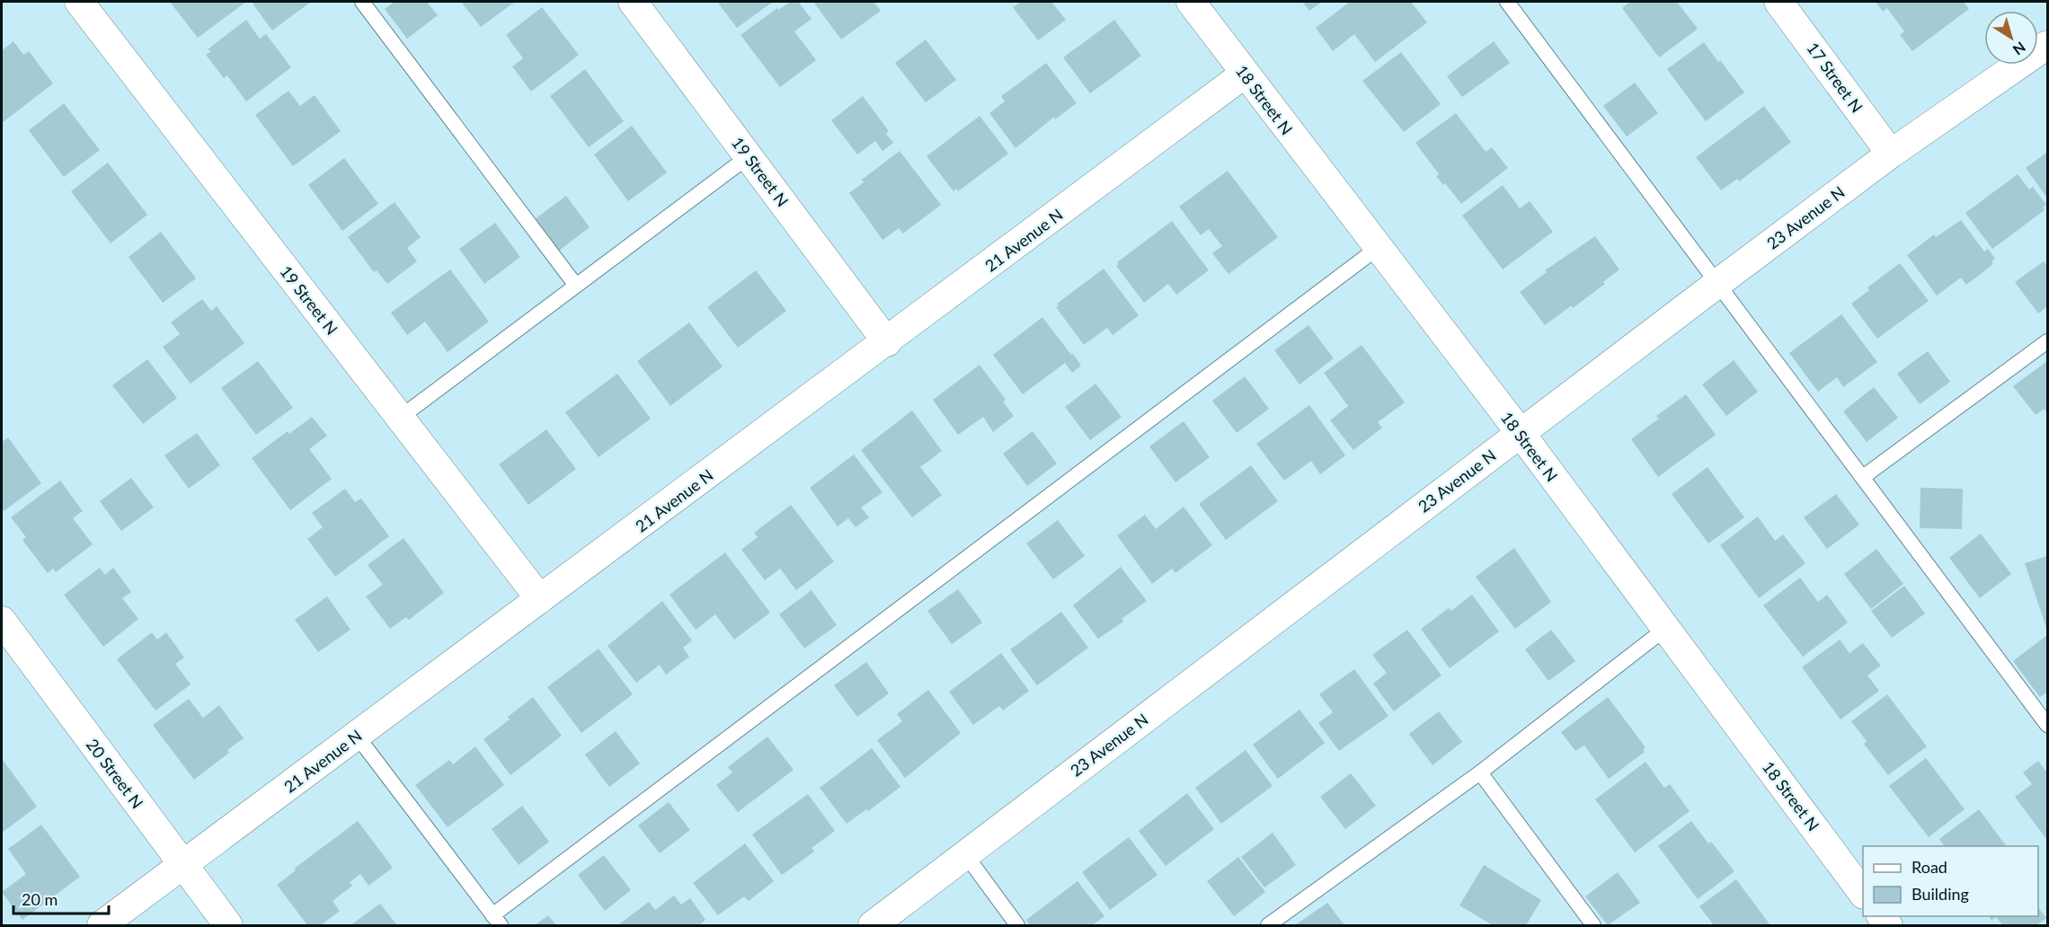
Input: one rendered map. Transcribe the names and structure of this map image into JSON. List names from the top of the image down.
{
  "streets": {
    "street": [
      "17 Street N",
      "18 Street N",
      "19 Street N",
      "23 Avenue N",
      "21 Avenue N",
      "20 Street N"
    ]
  },
  "crossings": [
    ["17 Street N", "23 Avenue N"],
    ["18 Street N", "23 Avenue N"],
    ["18 Street N", "21 Avenue N"],
    ["19 Street N", "21 Avenue N"],
    ["21 Avenue N", "20 Street N"]
  ],
  "legend": ["Road", "Building"],
  "scale_bar": "20 m",
  "north": "bottom right"
}
